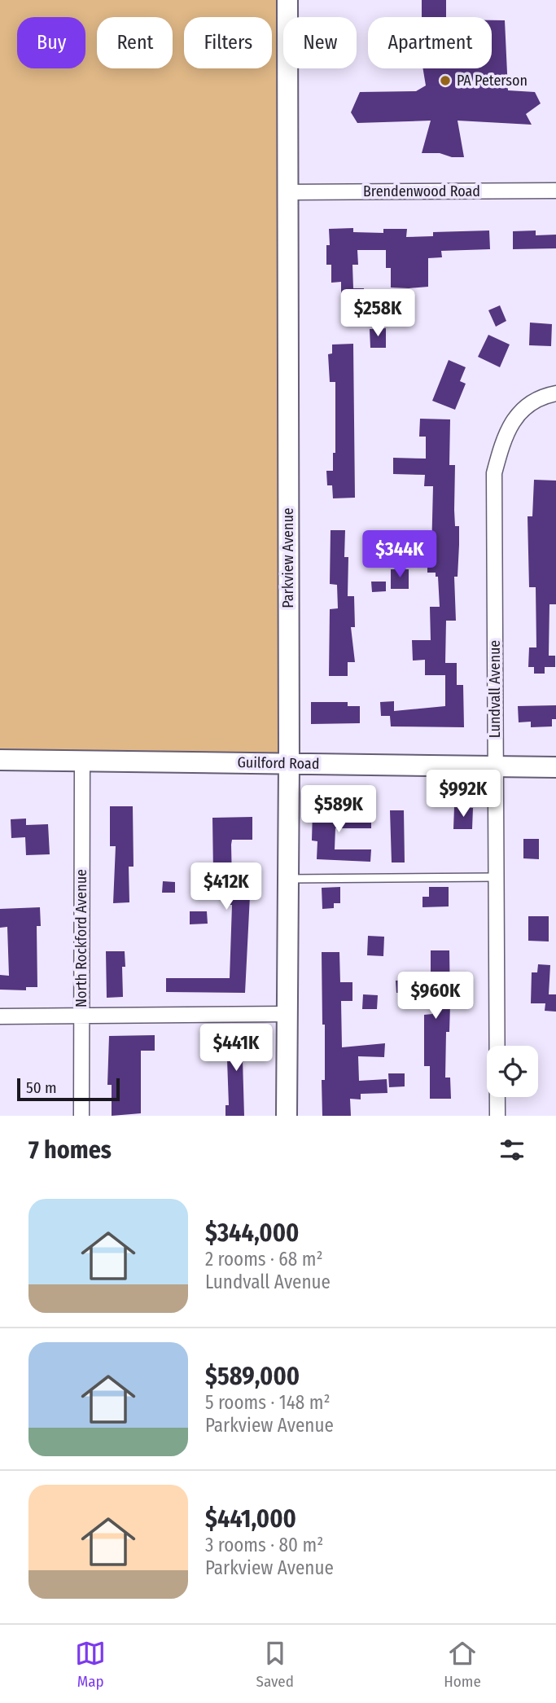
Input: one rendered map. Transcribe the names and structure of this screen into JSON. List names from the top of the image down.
{
  "streets": {
    "street": [
      "Brendenwood Road",
      "Parkview Avenue",
      "Lundvall Avenue",
      "Guilford Road",
      "North Rockford Avenue"
    ]
  },
  "crossings": [
    ["Brendenwood Road", "Parkview Avenue"],
    ["Parkview Avenue", "Guilford Road"],
    ["Lundvall Avenue", "Guilford Road"],
    ["Guilford Road", "North Rockford Avenue"]
  ],
  "places": ["PA Peterson"],
  "scale_bar": "50 m",
  "page": {
    "chip": [
      "Buy",
      "Rent",
      "Filters",
      "New",
      "Apartment"
    ],
    "price": [
      "$258K",
      "$344K",
      "$992K",
      "$589K",
      "$412K",
      "$960K",
      "$441K"
    ],
    "scale": "50 m",
    "heading": "7 homes",
    "list": [
      {
        "name": "$344,000",
        "note": "2 rooms · 68 m² · Lundvall Avenue"
      },
      {
        "name": "$589,000",
        "note": "5 rooms · 148 m² · Parkview Avenue"
      },
      {
        "name": "$441,000",
        "note": "3 rooms · 80 m² · Parkview Avenue"
      }
    ],
    "tabs": ["Map", "Saved", "Home"]
  }
}
